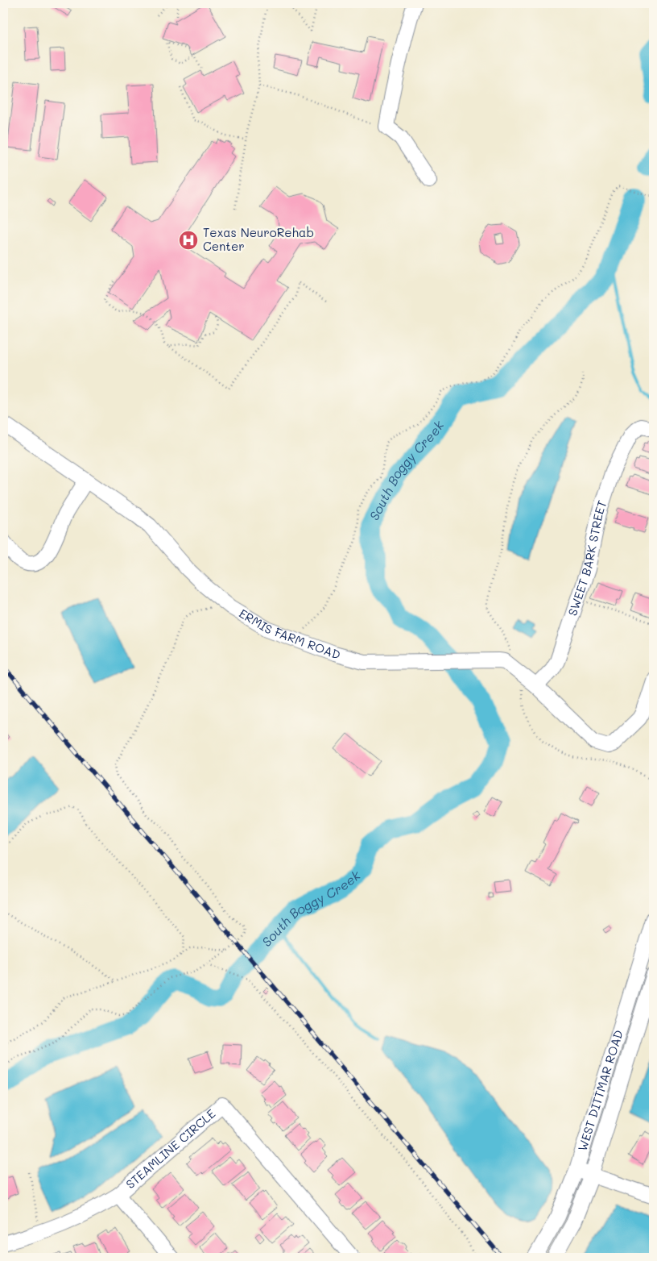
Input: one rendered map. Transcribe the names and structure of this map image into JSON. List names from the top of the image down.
{
  "streets": {
    "street": [
      "SWEET BARK STREET",
      "ERMIS FARM ROAD",
      "WEST DITTMAR ROAD",
      "STEAMLINE CIRCLE"
    ]
  },
  "crossings": [
    ["SWEET BARK STREET", "ERMIS FARM ROAD"]
  ],
  "water": ["South Boggy Creek"],
  "places": {
    "hospital": ["Texas NeuroRehab Center"]
  }
}
